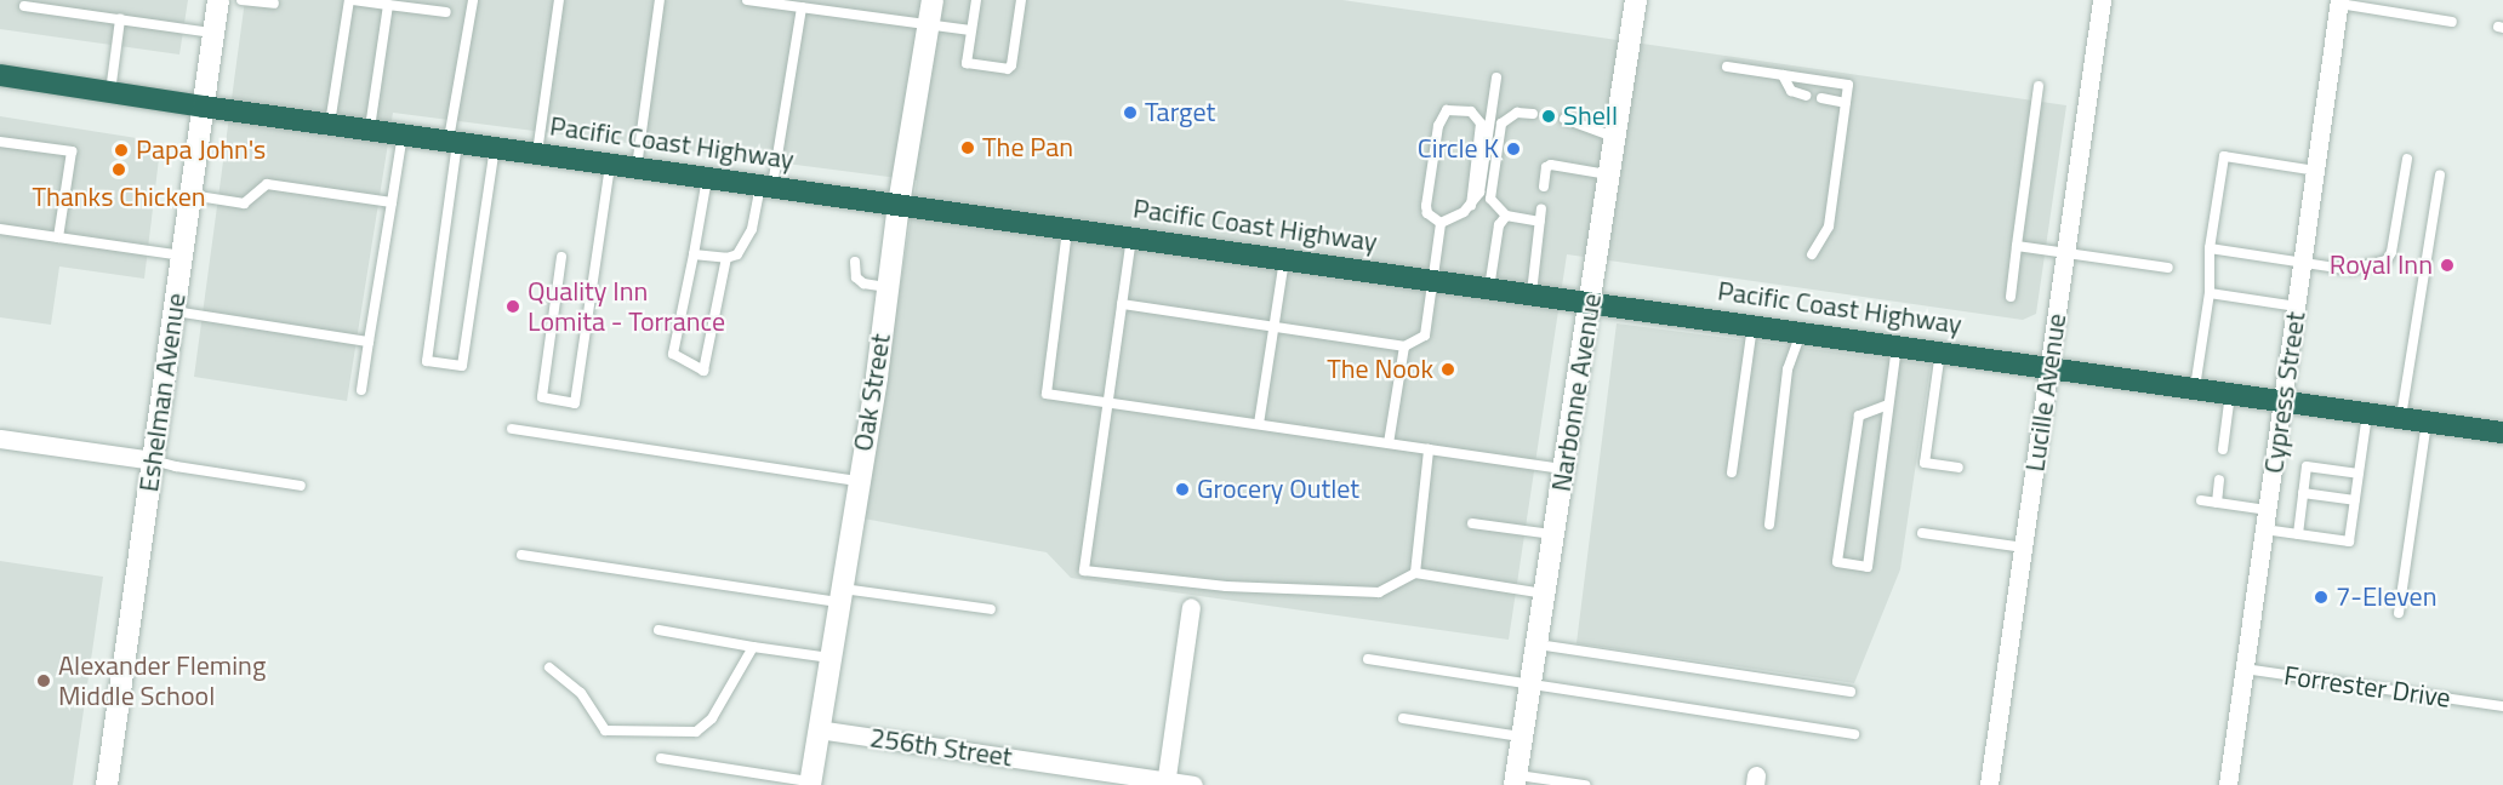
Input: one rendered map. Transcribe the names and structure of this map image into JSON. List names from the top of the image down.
{
  "streets": {
    "highway": ["Pacific Coast Highway"],
    "street": [
      "Eshelman Avenue",
      "Oak Street",
      "Narbonne Avenue",
      "Lucille Avenue",
      "Cypress Street",
      "256th Street"
    ],
    "lane": ["Forrester Drive"]
  },
  "crossings": [
    ["Pacific Coast Highway", "Eshelman Avenue"],
    ["Pacific Coast Highway", "Oak Street"],
    ["Pacific Coast Highway", "Narbonne Avenue"],
    ["Pacific Coast Highway", "Lucille Avenue"],
    ["Pacific Coast Highway", "Cypress Street"],
    ["Oak Street", "256th Street"],
    ["Cypress Street", "Forrester Drive"]
  ],
  "places": [
    "Target",
    "Shell",
    "The Pan",
    "Circle K",
    "Papa John's",
    "Thanks Chicken",
    "Royal Inn",
    "Quality Inn Lomita - Torrance",
    "The Nook",
    "Grocery Outlet",
    "7-Eleven",
    "Alexander Fleming Middle School"
  ]
}
